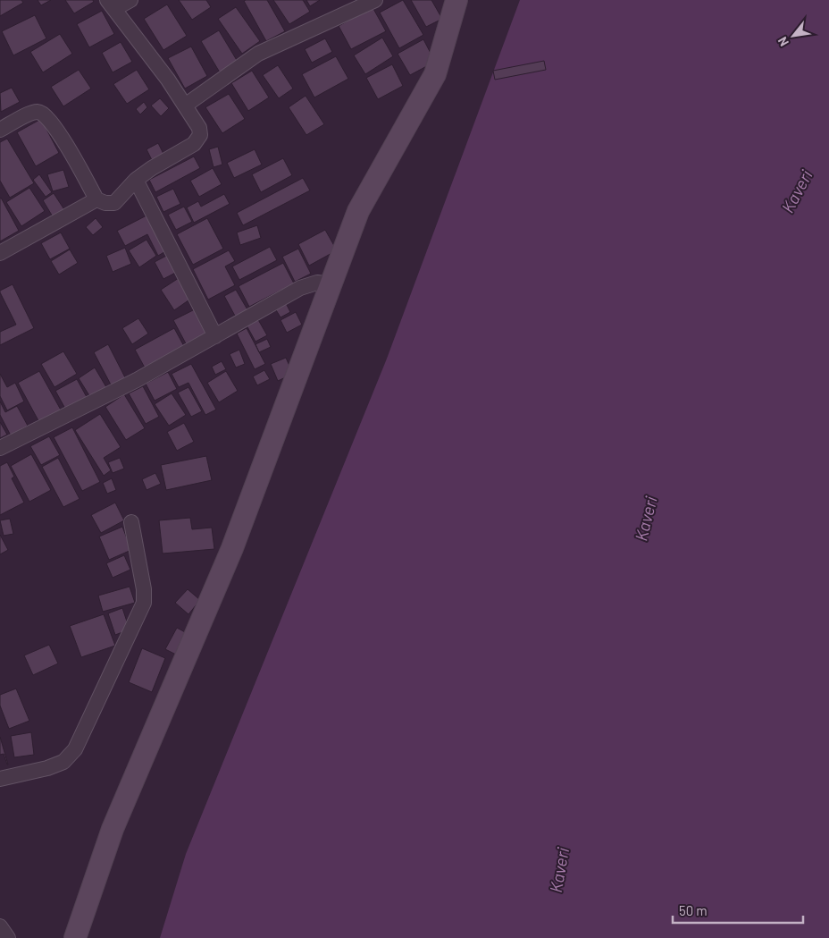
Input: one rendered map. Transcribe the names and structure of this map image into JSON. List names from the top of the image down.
{
  "water": ["Kaveri"],
  "scale_bar": "50 m",
  "north": "bottom left"
}
